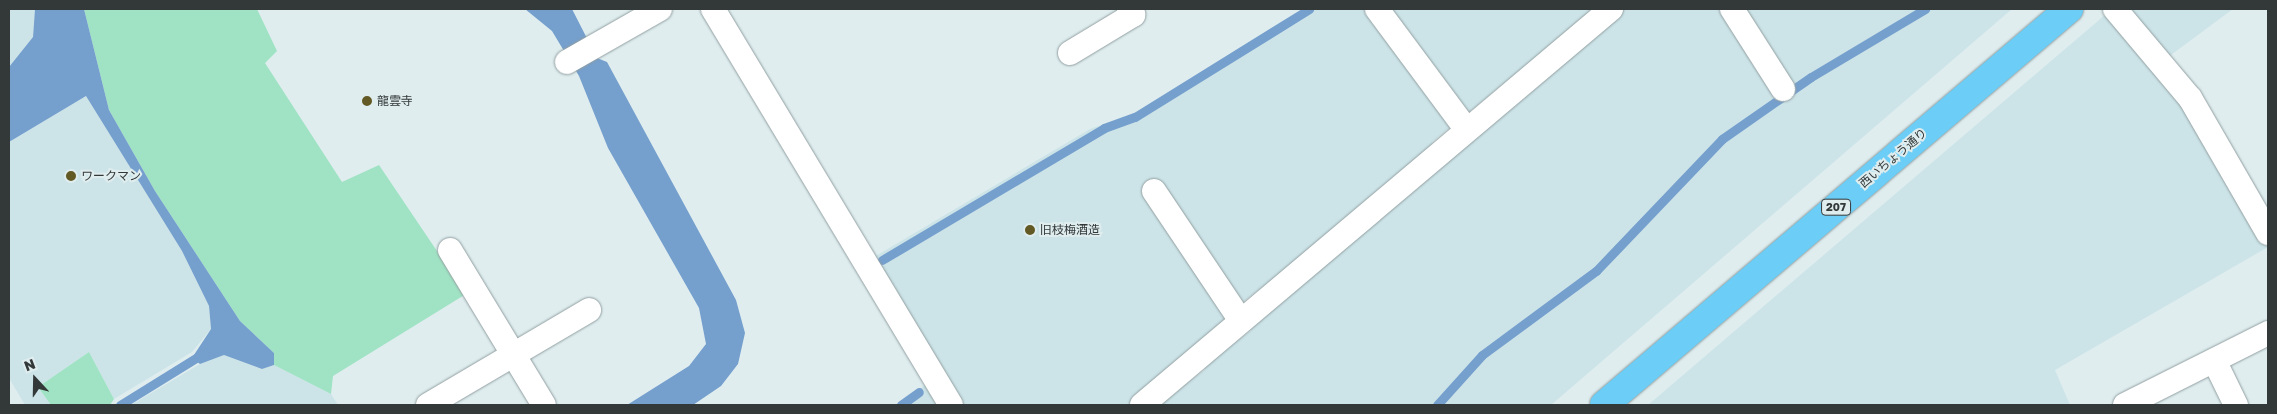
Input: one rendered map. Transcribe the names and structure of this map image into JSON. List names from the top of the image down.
{
  "streets": {
    "highway": ["西いちょう通り", "207"]
  },
  "places": ["龍雲寺", "ワークマン", "旧枝梅酒造"],
  "north": "top"
}
